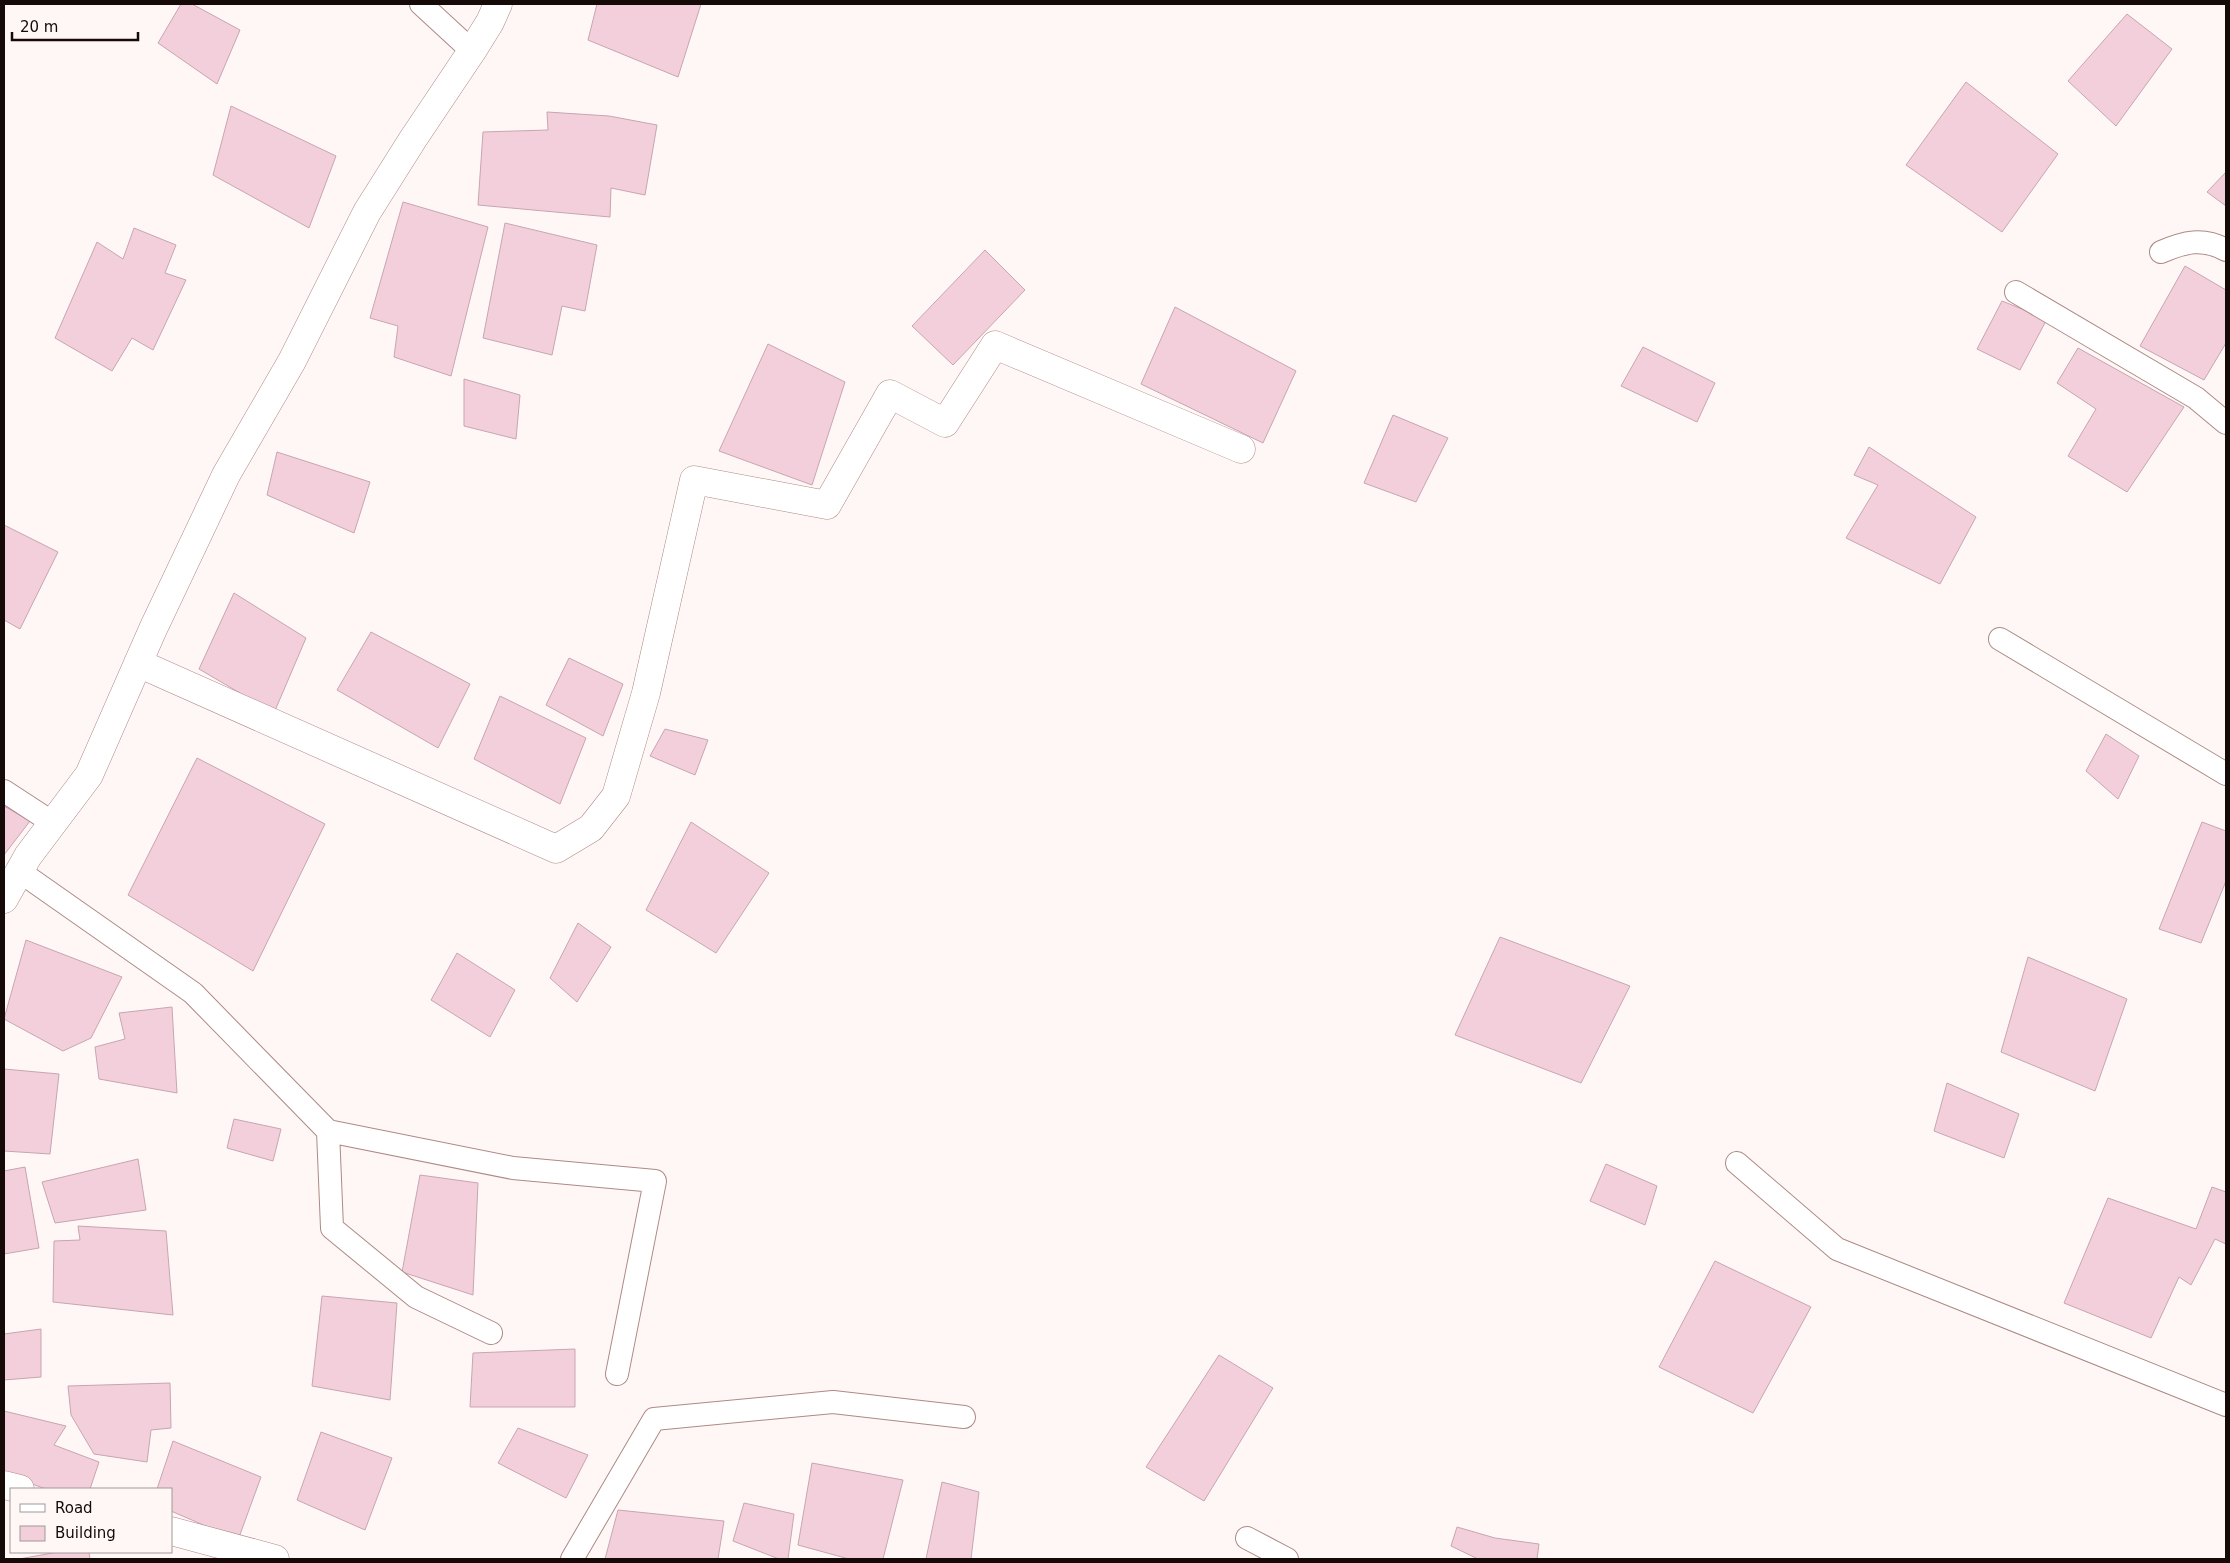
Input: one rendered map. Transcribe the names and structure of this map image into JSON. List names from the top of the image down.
{
  "legend": ["Road", "Building"],
  "scale_bar": "20 m"
}
